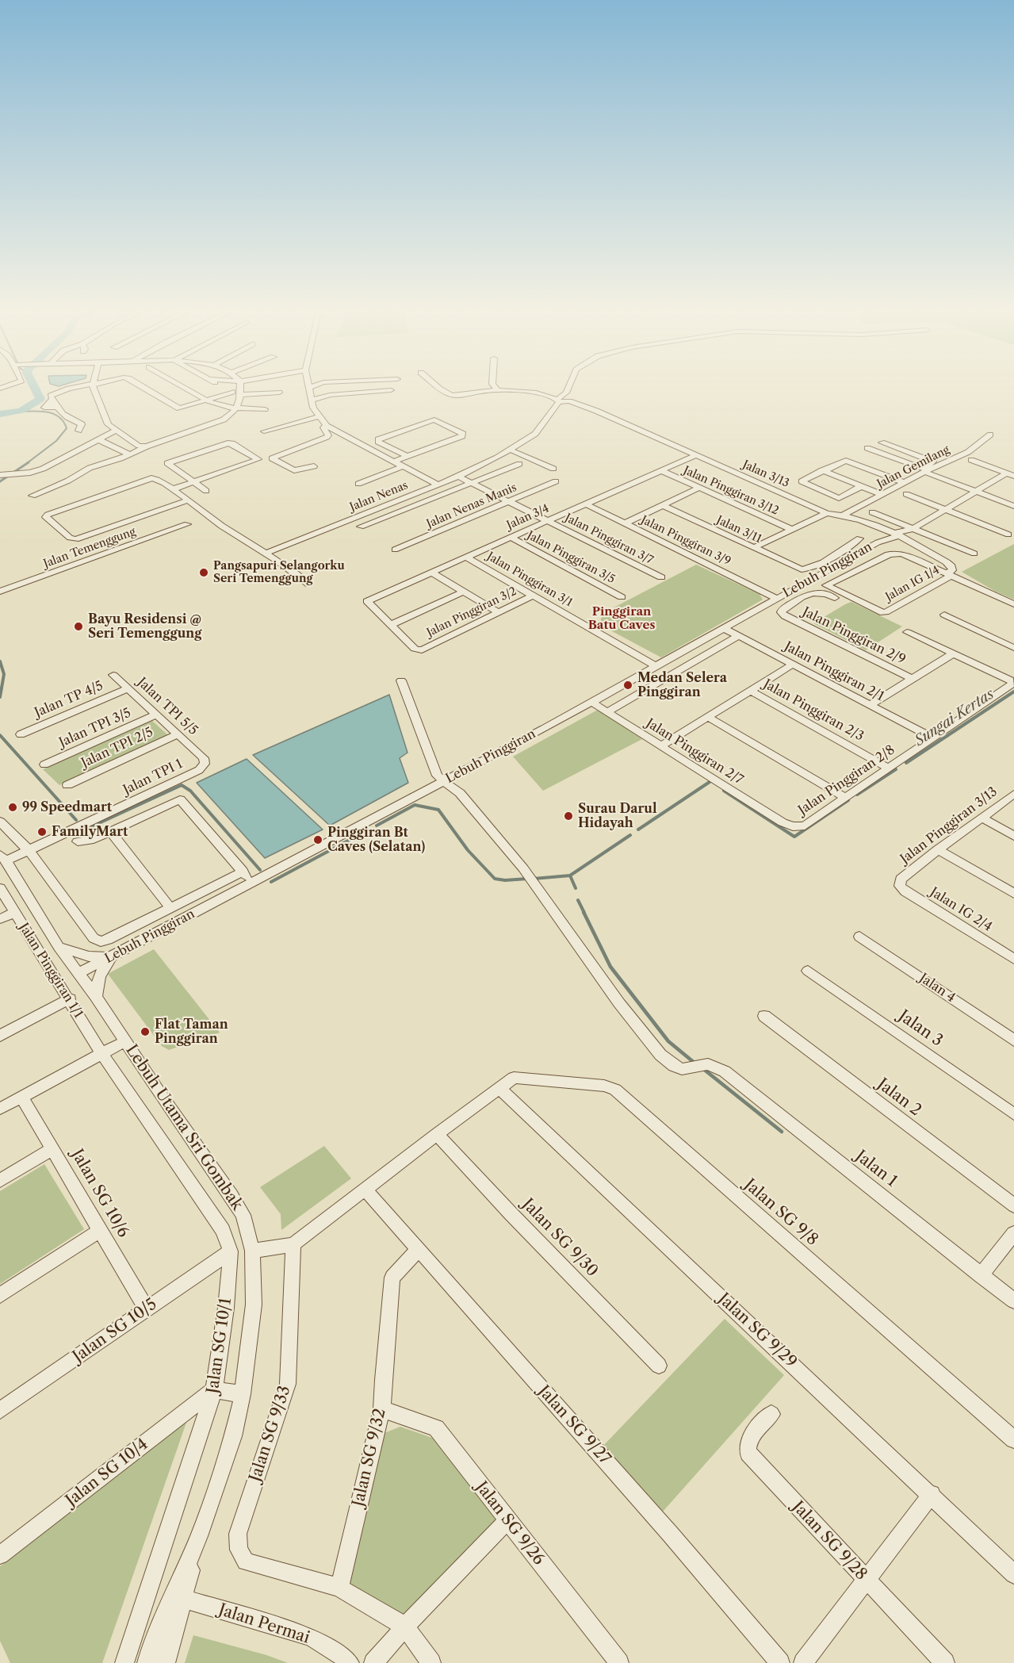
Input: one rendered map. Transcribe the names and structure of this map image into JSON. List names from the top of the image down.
{
  "streets": {
    "street": [
      "Jalan Gemilang",
      "Jalan 3/13",
      "Jalan Pinggiran 3/12",
      "Jalan Nenas",
      "Jalan Nenas Manis",
      "Jalan 3/4",
      "Jalan 3/11",
      "Jalan Pinggiran 3/7",
      "Jalan Pinggiran 3/9",
      "Jalan Temenggung",
      "Jalan Pinggiran 3/5",
      "Lebuh Pinggiran",
      "Jalan Pinggiran 3/1",
      "Jalan IG 1/4",
      "Jalan Pinggiran 3/2",
      "Jalan Pinggiran 2/9",
      "Jalan Pinggiran 2/1",
      "Jalan TP 4/5",
      "Jalan TPI 5/5",
      "Jalan Pinggiran 2/3",
      "Jalan TPI 3/5",
      "Jalan TPI 2/5",
      "Jalan Pinggiran 2/7",
      "Jalan TPI 1",
      "Jalan Pinggiran 2/8",
      "Jalan Pinggiran 3/13",
      "Jalan IG 2/4",
      "Jalan Pinggiran 1/1",
      "Jalan 4",
      "Jalan 3",
      "Jalan 2",
      "Lebuh Utama Sri Gombak",
      "Jalan 1",
      "Jalan SG 10/6",
      "Jalan SG 9/8",
      "Jalan SG 9/30",
      "Jalan SG 10/5",
      "Jalan SG 9/29",
      "Jalan SG 10/1",
      "Jalan SG 9/27",
      "Jalan SG 9/33",
      "Jalan SG 9/32",
      "Jalan SG 10/4",
      "Jalan SG 9/26",
      "Jalan SG 9/28",
      "Jalan Permai"
    ]
  },
  "crossings": [
    ["Jalan Gemilang", "Jalan 3/13"],
    ["Jalan 3/13", "Jalan Nenas"],
    ["Jalan 3/13", "Jalan 3/4"],
    ["Jalan 3/13", "Lebuh Pinggiran"],
    ["Jalan 3/13", "Jalan IG 1/4"],
    ["Jalan Pinggiran 3/12", "Jalan 3/4"],
    ["Jalan Nenas", "Jalan Pinggiran 3/7"],
    ["Jalan Nenas Manis", "Jalan Pinggiran 3/7"],
    ["Jalan 3/4", "Jalan Pinggiran 3/7"],
    ["Jalan 3/4", "Jalan Pinggiran 3/9"],
    ["Jalan 3/4", "Jalan Pinggiran 3/5"],
    ["Jalan 3/4", "Jalan Pinggiran 3/1"],
    ["Jalan 3/4", "Jalan Pinggiran 3/2"],
    ["Jalan Pinggiran 3/9", "Lebuh Pinggiran"],
    ["Lebuh Pinggiran", "Jalan Pinggiran 3/1"],
    ["Lebuh Pinggiran", "Jalan Pinggiran 2/1"],
    ["Lebuh Pinggiran", "Jalan Pinggiran 2/7"],
    ["Lebuh Pinggiran", "Lebuh Utama Sri Gombak"],
    ["Lebuh Pinggiran", "Jalan 1"],
    ["Jalan Pinggiran 3/1", "Jalan Pinggiran 3/2"],
    ["Jalan Pinggiran 2/1", "Jalan Pinggiran 2/8"],
    ["Jalan TP 4/5", "Jalan TPI 5/5"],
    ["Jalan TPI 5/5", "Jalan TPI 3/5"],
    ["Jalan TPI 5/5", "Jalan TPI 2/5"],
    ["Jalan TPI 5/5", "Jalan TPI 1"],
    ["Jalan Pinggiran 2/3", "Jalan Pinggiran 2/8"],
    ["Jalan Pinggiran 2/7", "Jalan Pinggiran 2/8"],
    ["Jalan TPI 1", "Lebuh Utama Sri Gombak"],
    ["Jalan Pinggiran 3/13", "Jalan IG 2/4"],
    ["Jalan Pinggiran 1/1", "Jalan SG 10/1"],
    ["Lebuh Utama Sri Gombak", "Jalan Permai"],
    ["Jalan SG 10/6", "Jalan SG 10/5"],
    ["Jalan SG 9/8", "Jalan SG 9/29"],
    ["Jalan SG 10/5", "Jalan SG 10/1"],
    ["Jalan SG 10/1", "Jalan SG 10/4"],
    ["Jalan SG 9/27", "Jalan SG 9/32"],
    ["Jalan SG 9/33", "Jalan SG 9/32"],
    ["Jalan SG 9/32", "Jalan SG 9/26"]
  ],
  "districts": ["Pinggiran Batu Caves"],
  "water": ["Sungai Kertas"],
  "places": [
    "Pangsapuri Selangorku Seri Temenggung",
    "Bayu Residensi @ Seri Temenggung",
    "Medan Selera Pinggiran",
    "99 Speedmart",
    "Surau Darul Hidayah",
    "FamilyMart",
    "Pinggiran Bt Caves (Selatan)",
    "Flat Taman Pinggiran"
  ]
}
